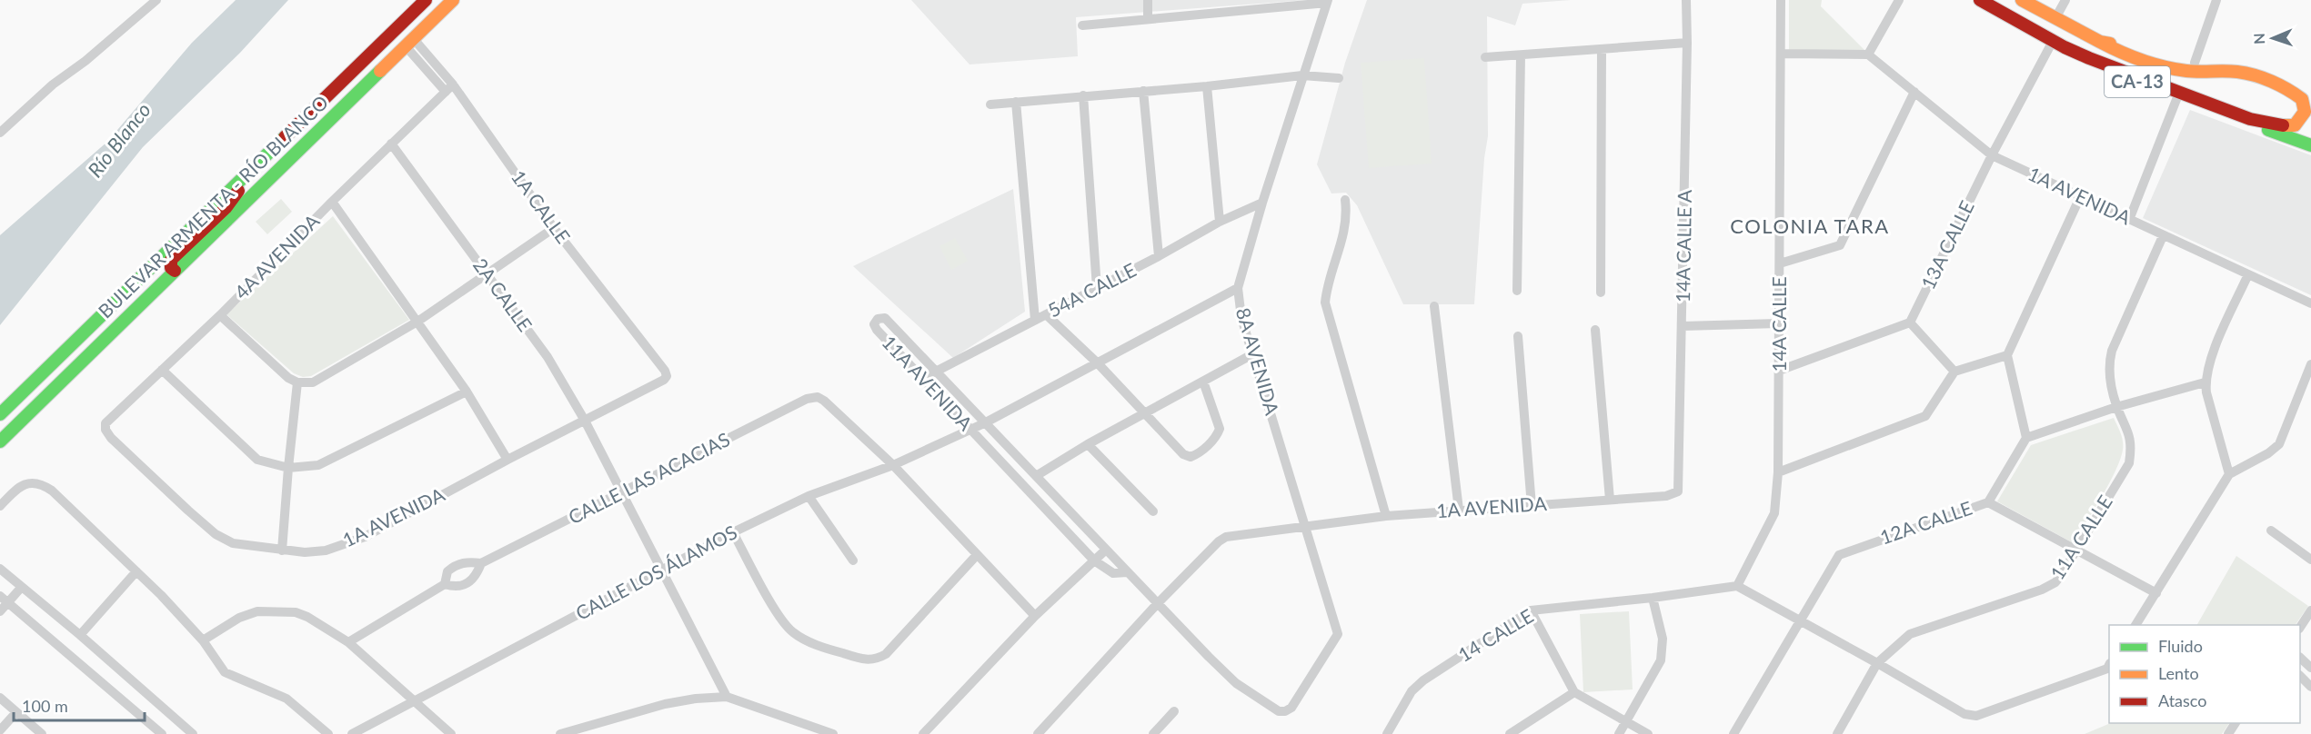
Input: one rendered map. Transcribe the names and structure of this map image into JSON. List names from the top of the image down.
{
  "streets": {
    "main road": ["CA-13", "BULEVAR ARMENTA - RÍO BLANCO"],
    "street": [
      "1A AVENIDA",
      "1A CALLE",
      "13A CALLE",
      "14A CALLE A",
      "4A AVENIDA",
      "54A CALLE",
      "2A CALLE",
      "14A CALLE",
      "8A AVENIDA",
      "11A AVENIDA",
      "CALLE LAS ACACIAS",
      "12A CALLE",
      "11A CALLE",
      "CALLE LOS ÁLAMOS",
      "14 CALLE"
    ]
  },
  "crossings": [
    ["CA-13", "13A CALLE"],
    ["1A AVENIDA", "1A CALLE"],
    ["1A AVENIDA", "13A CALLE"],
    ["1A AVENIDA", "14A CALLE A"],
    ["1A AVENIDA", "4A AVENIDA"],
    ["1A AVENIDA", "2A CALLE"],
    ["1A AVENIDA", "8A AVENIDA"],
    ["1A AVENIDA", "11A AVENIDA"],
    ["1A AVENIDA", "11A CALLE"],
    ["BULEVAR ARMENTA - RÍO BLANCO", "1A CALLE"],
    ["1A CALLE", "4A AVENIDA"],
    ["4A AVENIDA", "2A CALLE"],
    ["54A CALLE", "8A AVENIDA"],
    ["54A CALLE", "11A AVENIDA"],
    ["2A CALLE", "CALLE LAS ACACIAS"],
    ["2A CALLE", "CALLE LOS ÁLAMOS"],
    ["14A CALLE", "14 CALLE"],
    ["8A AVENIDA", "11A AVENIDA"],
    ["8A AVENIDA", "CALLE LOS ÁLAMOS"],
    ["11A AVENIDA", "CALLE LOS ÁLAMOS"],
    ["CALLE LAS ACACIAS", "CALLE LOS ÁLAMOS"]
  ],
  "districts": ["COLONIA TARA"],
  "water": ["Río Blanco"],
  "legend": ["Fluido", "Lento", "Atasco"],
  "scale_bar": "100 m",
  "north": "left"
}
